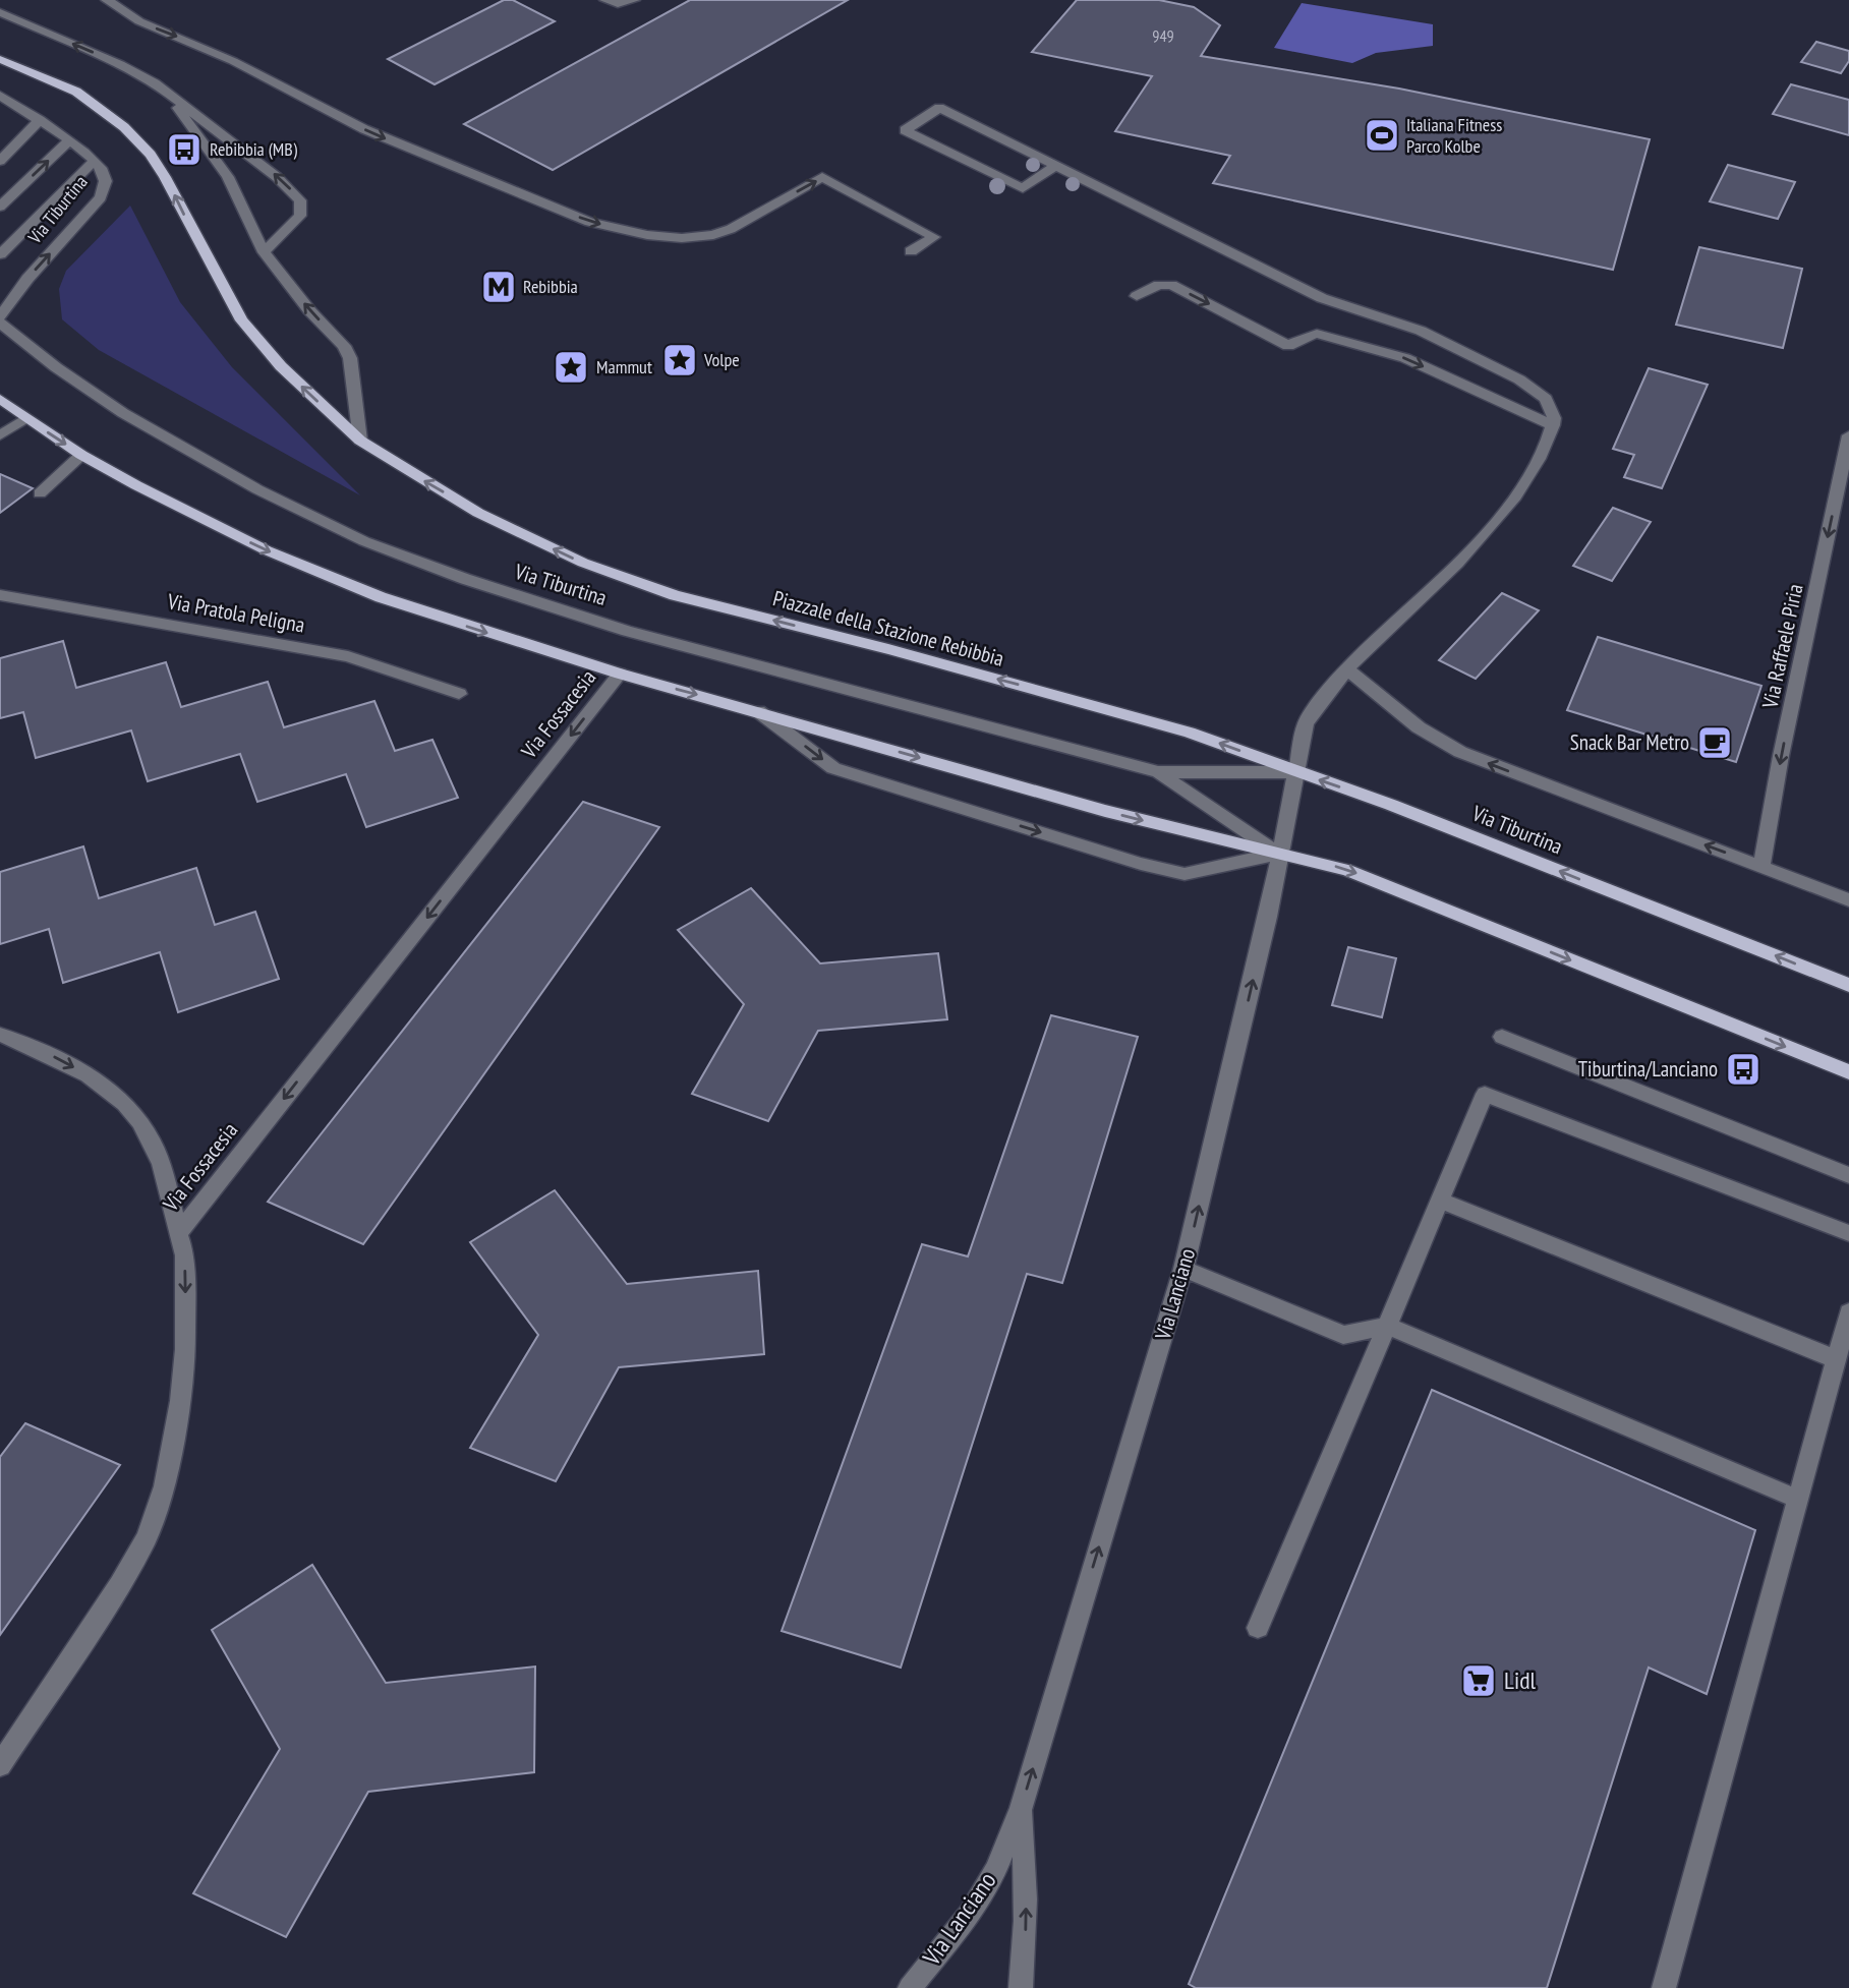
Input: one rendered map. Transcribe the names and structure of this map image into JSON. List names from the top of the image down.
{
  "streets": {
    "main road": ["Via Tiburtina", "Piazzale della Stazione Rebibbia"],
    "street": [
      "Via Pratola Peligna",
      "Via Raffaele Piria",
      "Via Fossacesia",
      "Via Lanciano"
    ]
  },
  "crossings": [
    ["Via Tiburtina", "Piazzale della Stazione Rebibbia"],
    ["Via Tiburtina", "Via Fossacesia"],
    ["Via Tiburtina", "Via Lanciano"],
    ["Piazzale della Stazione Rebibbia", "Via Lanciano"]
  ],
  "one_way": [
    "Piazzale della Stazione Rebibbia",
    "Via Raffaele Piria",
    "Via Fossacesia",
    "Via Lanciano"
  ],
  "places": {
    "sports": ["Italiana Fitness Parco Kolbe"],
    "bus stop": ["Rebibbia (MB)", "Tiburtina/Lanciano"],
    "metro station": ["Rebibbia"],
    "place": ["Volpe", "Mammut"],
    "cafe": ["Snack Bar Metro"],
    "supermarket": ["Lidl"]
  },
  "house_numbers": ["949"]
}
